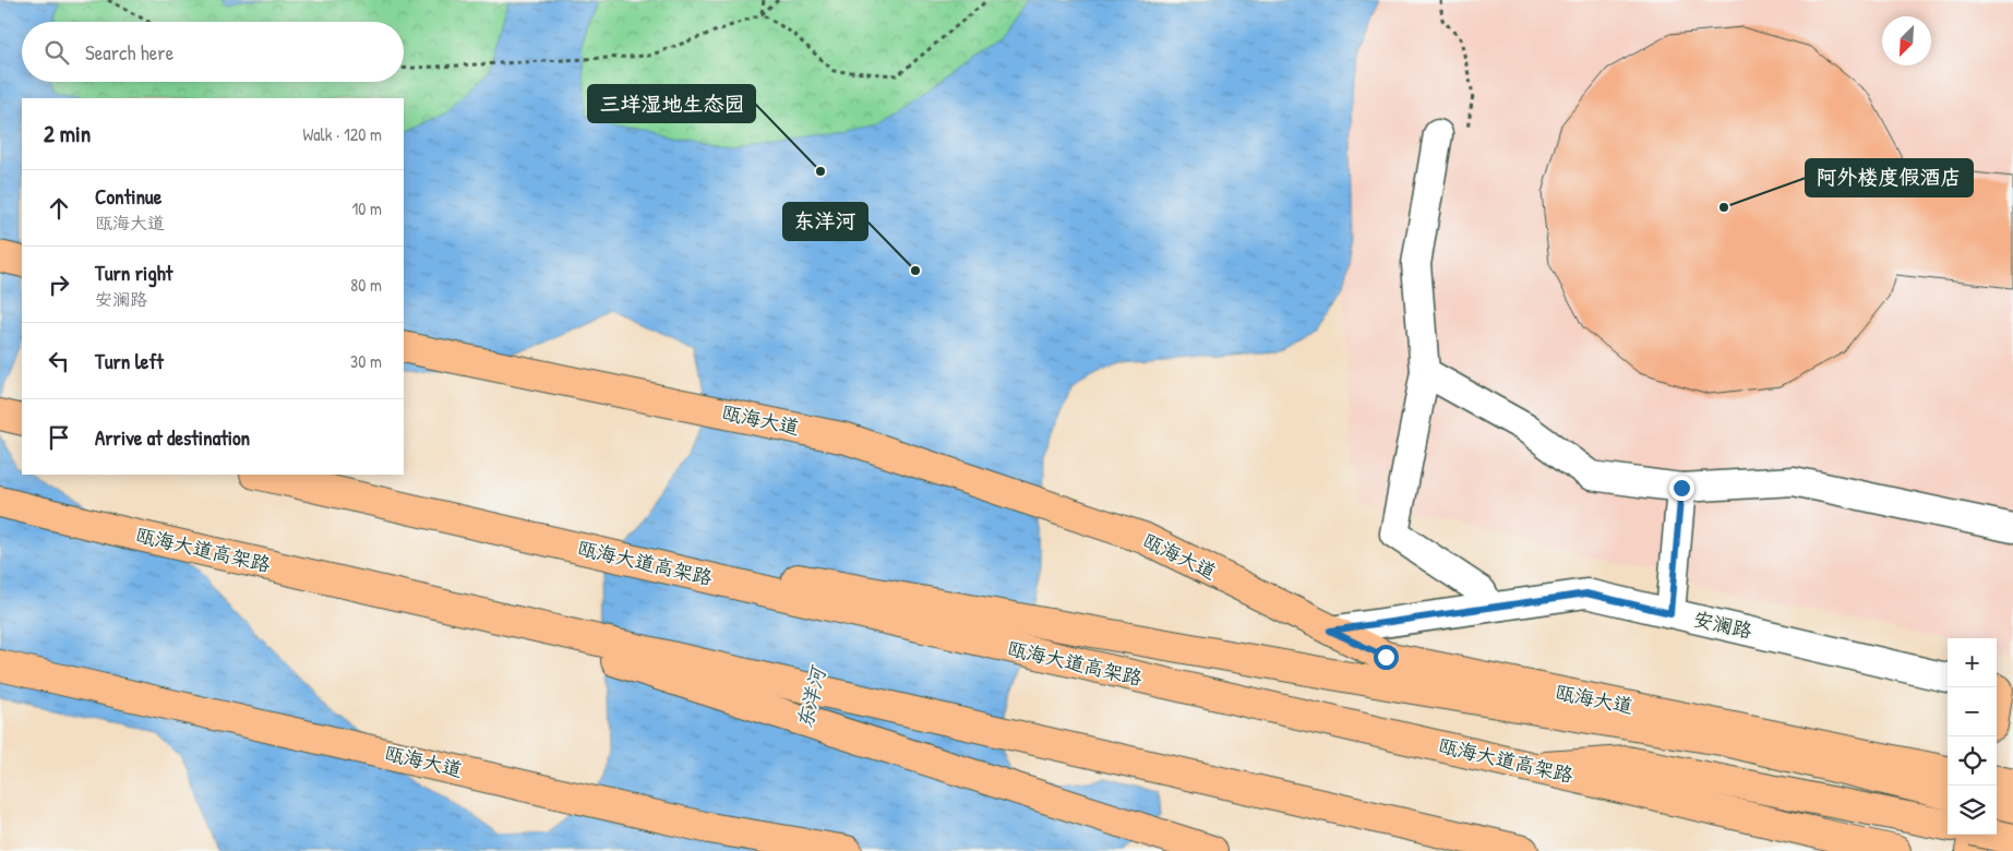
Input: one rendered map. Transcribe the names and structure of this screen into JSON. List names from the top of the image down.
{
  "streets": {
    "main road": ["瓯海大道", "瓯海大道高架路"],
    "street": ["安澜路"]
  },
  "crossings": [
    ["瓯海大道", "安澜路"]
  ],
  "water": ["东洋河"],
  "places": ["三垟湿地生态园", "阿外楼度假酒店", "东洋河"],
  "north": "bottom left",
  "page": {
    "search": "Search here",
    "heading": ["2 min", "Walk · 120 m"],
    "list": [
      ["Continue", "瓯海大道", "10 m"],
      ["Turn right", "安澜路", "80 m"],
      ["Turn left", "30 m"],
      "Arrive at destination"
    ],
    "map_buttons": ["+", "−"]
  }
}
